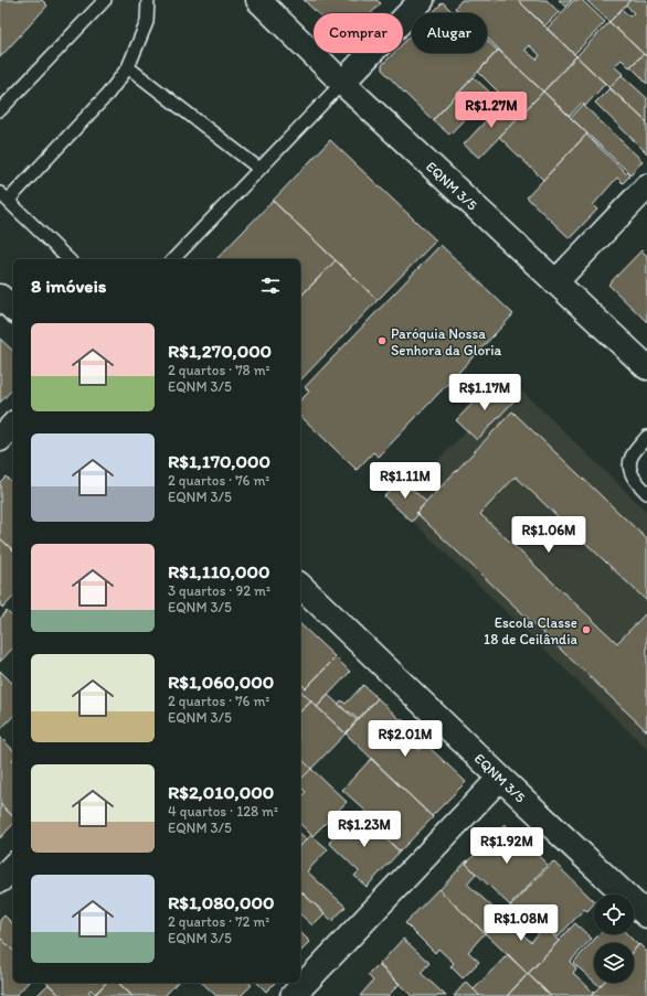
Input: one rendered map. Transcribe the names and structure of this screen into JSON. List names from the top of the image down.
{
  "streets": {
    "street": ["EQNM 3/5"]
  },
  "places": ["Paróquia Nossa Senhora da Gloria", "Escola Classe 18 de Ceilândia"],
  "page": {
    "chip": ["Comprar", "Alugar"],
    "price": [
      "R$1.27M",
      "R$1.17M",
      "R$1.11M",
      "R$1.06M",
      "R$2.01M",
      "R$1.23M",
      "R$1.92M",
      "R$1.08M"
    ],
    "heading": "8 imóveis",
    "list": [
      {
        "name": "R$1,270,000",
        "note": "2 quartos · 78 m² · EQNM 3/5"
      },
      {
        "name": "R$1,170,000",
        "note": "2 quartos · 76 m² · EQNM 3/5"
      },
      {
        "name": "R$1,110,000",
        "note": "3 quartos · 92 m² · EQNM 3/5"
      },
      {
        "name": "R$1,060,000",
        "note": "2 quartos · 76 m² · EQNM 3/5"
      },
      {
        "name": "R$2,010,000",
        "note": "4 quartos · 128 m² · EQNM 3/5"
      },
      {
        "name": "R$1,080,000",
        "note": "2 quartos · 72 m² · EQNM 3/5"
      }
    ]
  }
}
